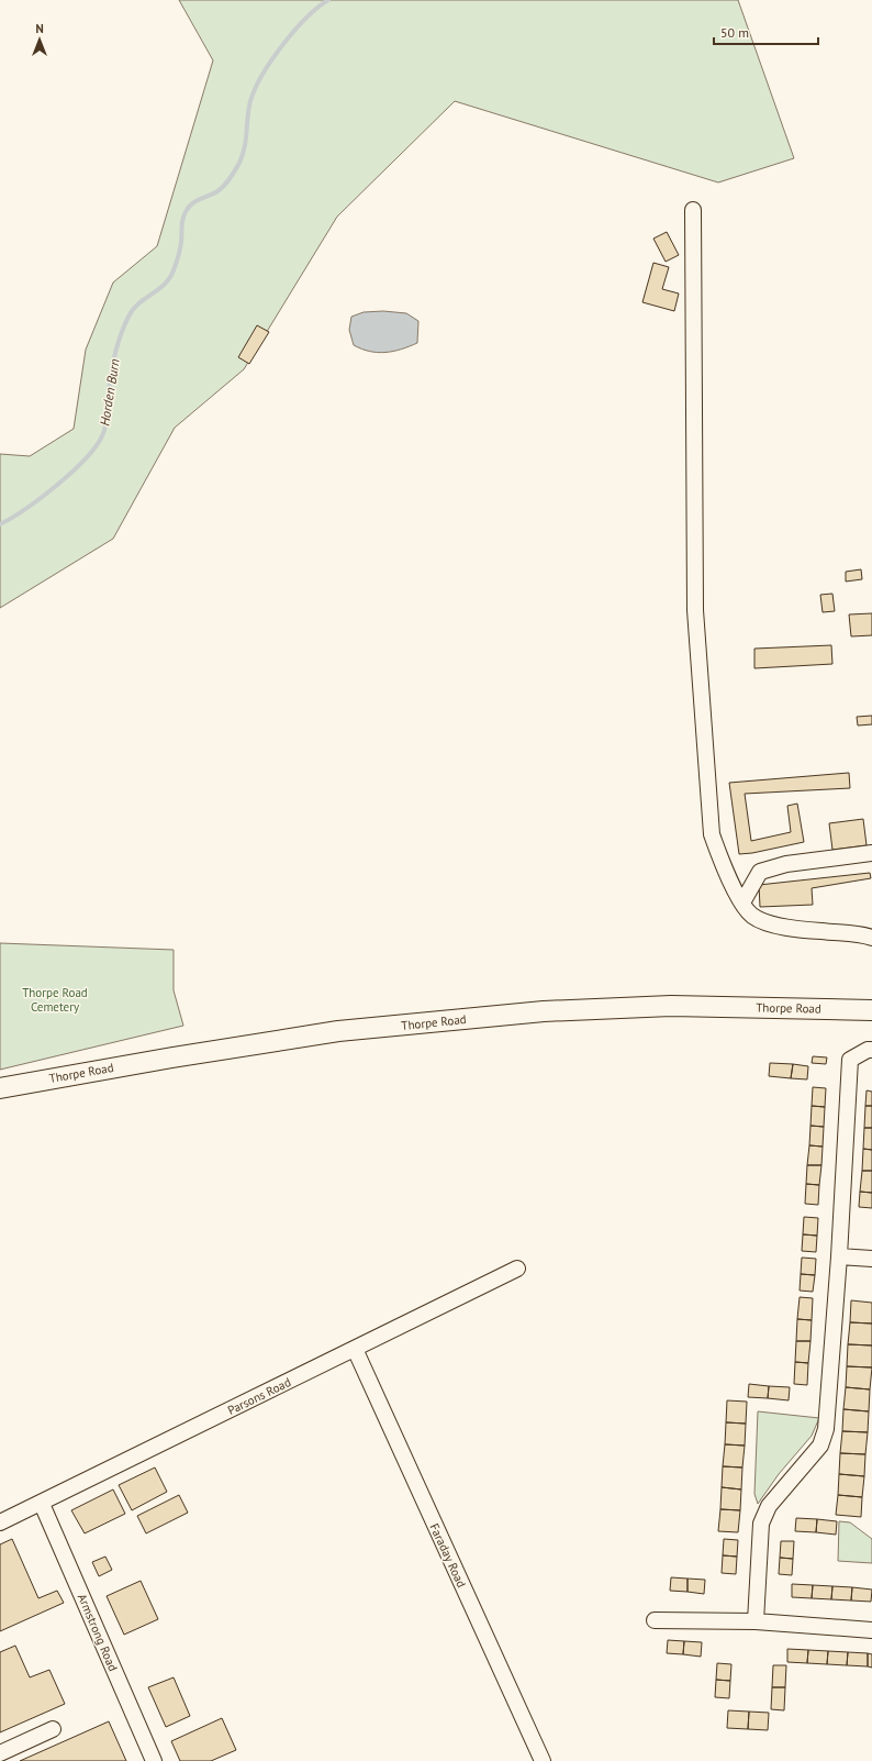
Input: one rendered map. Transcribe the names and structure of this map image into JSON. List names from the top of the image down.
{
  "streets": {
    "main road": ["Thorpe Road"],
    "street": ["Parsons Road", "Faraday Road", "Armstrong Road"]
  },
  "crossings": [
    ["Parsons Road", "Faraday Road"],
    ["Parsons Road", "Armstrong Road"]
  ],
  "water": ["Horden Burn"],
  "parks": ["Thorpe Road Cemetery"],
  "scale_bar": "50 m",
  "north": "top"
}
